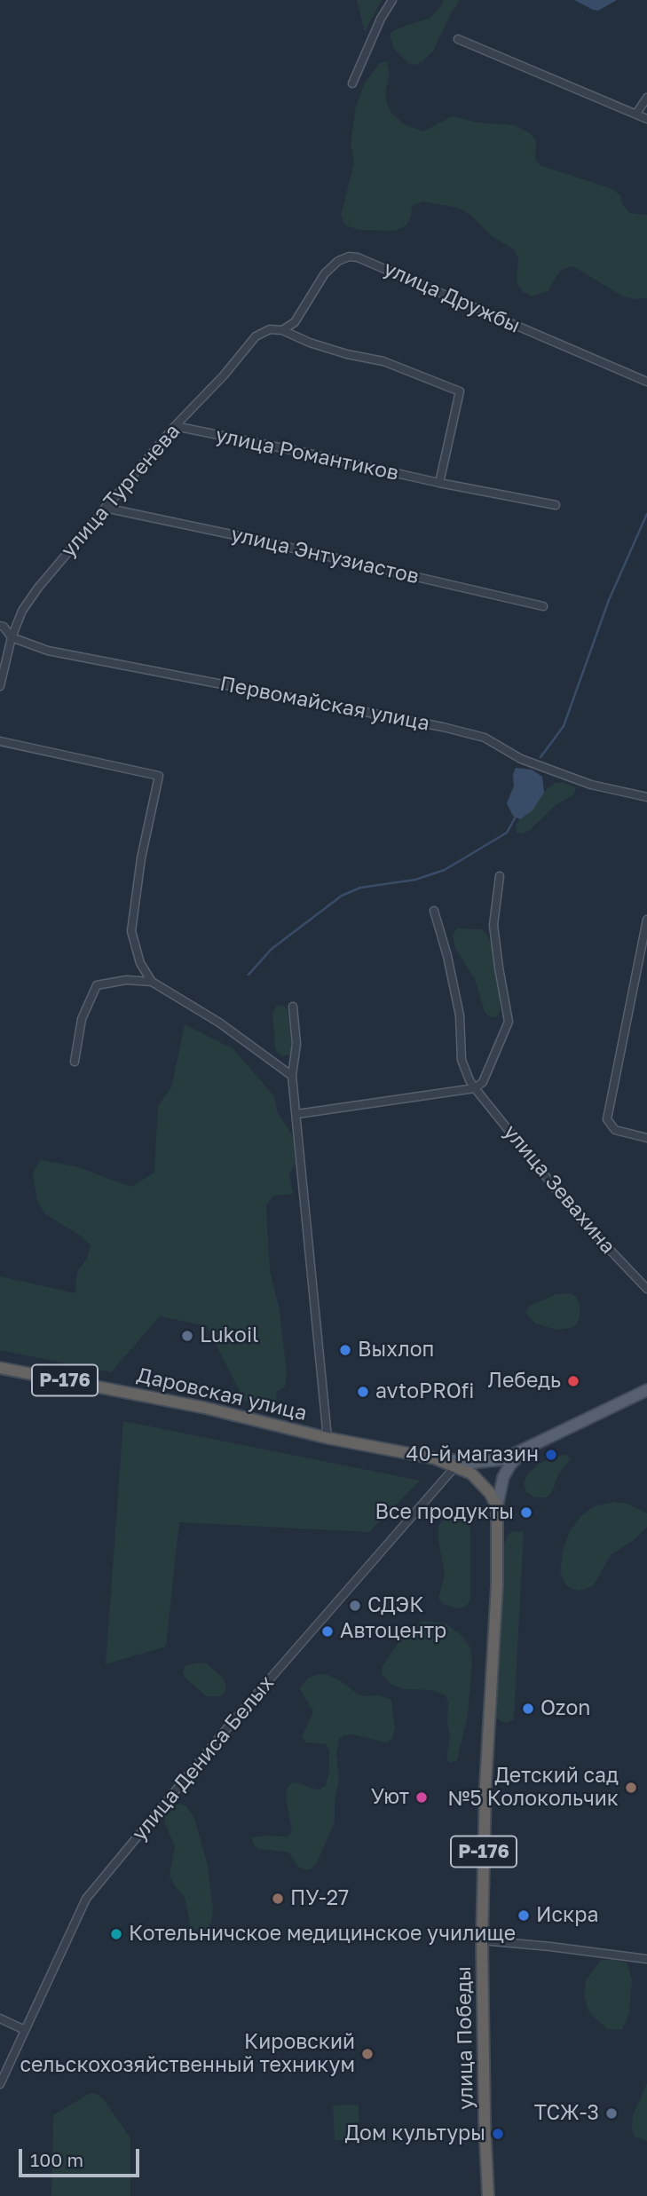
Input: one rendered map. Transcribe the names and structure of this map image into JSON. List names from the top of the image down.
{
  "streets": {
    "highway": ["Р-176", "Даровская улица", "улица Победы"],
    "street": [
      "улица Дружбы",
      "улица Романтиков",
      "улица Тургенева",
      "улица Энтузиастов",
      "Первомайская улица",
      "улица Зевахина",
      "улица Дениса Белых"
    ]
  },
  "crossings": [
    ["улица Дружбы", "улица Тургенева"],
    ["улица Романтиков", "улица Тургенева"],
    ["улица Тургенева", "улица Энтузиастов"],
    ["улица Тургенева", "Первомайская улица"],
    ["Даровская улица", "улица Дениса Белых"],
    ["Даровская улица", "улица Победы"]
  ],
  "places": [
    "Lukoil",
    "Выхлоп",
    "Лебедь",
    "avtoPROfi",
    "40-й магазин",
    "Все продукты",
    "СДЭК",
    "Автоцентр",
    "Ozon",
    "Детский сад №5 Колокольчик",
    "Уют",
    "ПУ-27",
    "Искра",
    "Котельничское медицинское училище",
    "Кировский сельскохозяйственный техникум",
    "ТСЖ-3",
    "Дом культуры"
  ],
  "scale_bar": "100 m"
}
